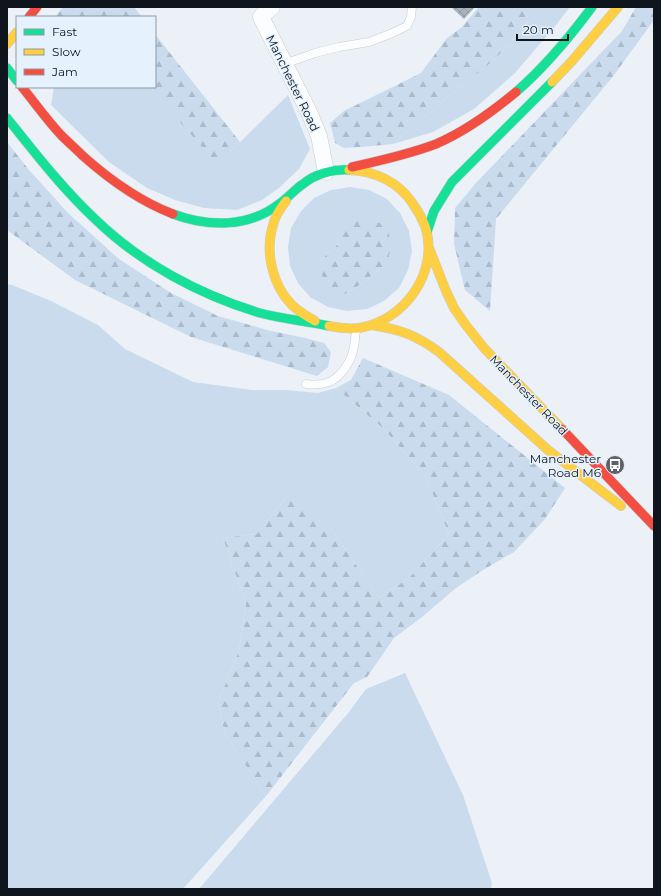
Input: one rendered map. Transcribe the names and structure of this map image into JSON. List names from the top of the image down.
{
  "streets": {
    "highway": ["Manchester Road"]
  },
  "places": {
    "bus stop": ["Manchester Road M6"]
  },
  "legend": ["Fast", "Slow", "Jam"],
  "scale_bar": "20 m"
}
